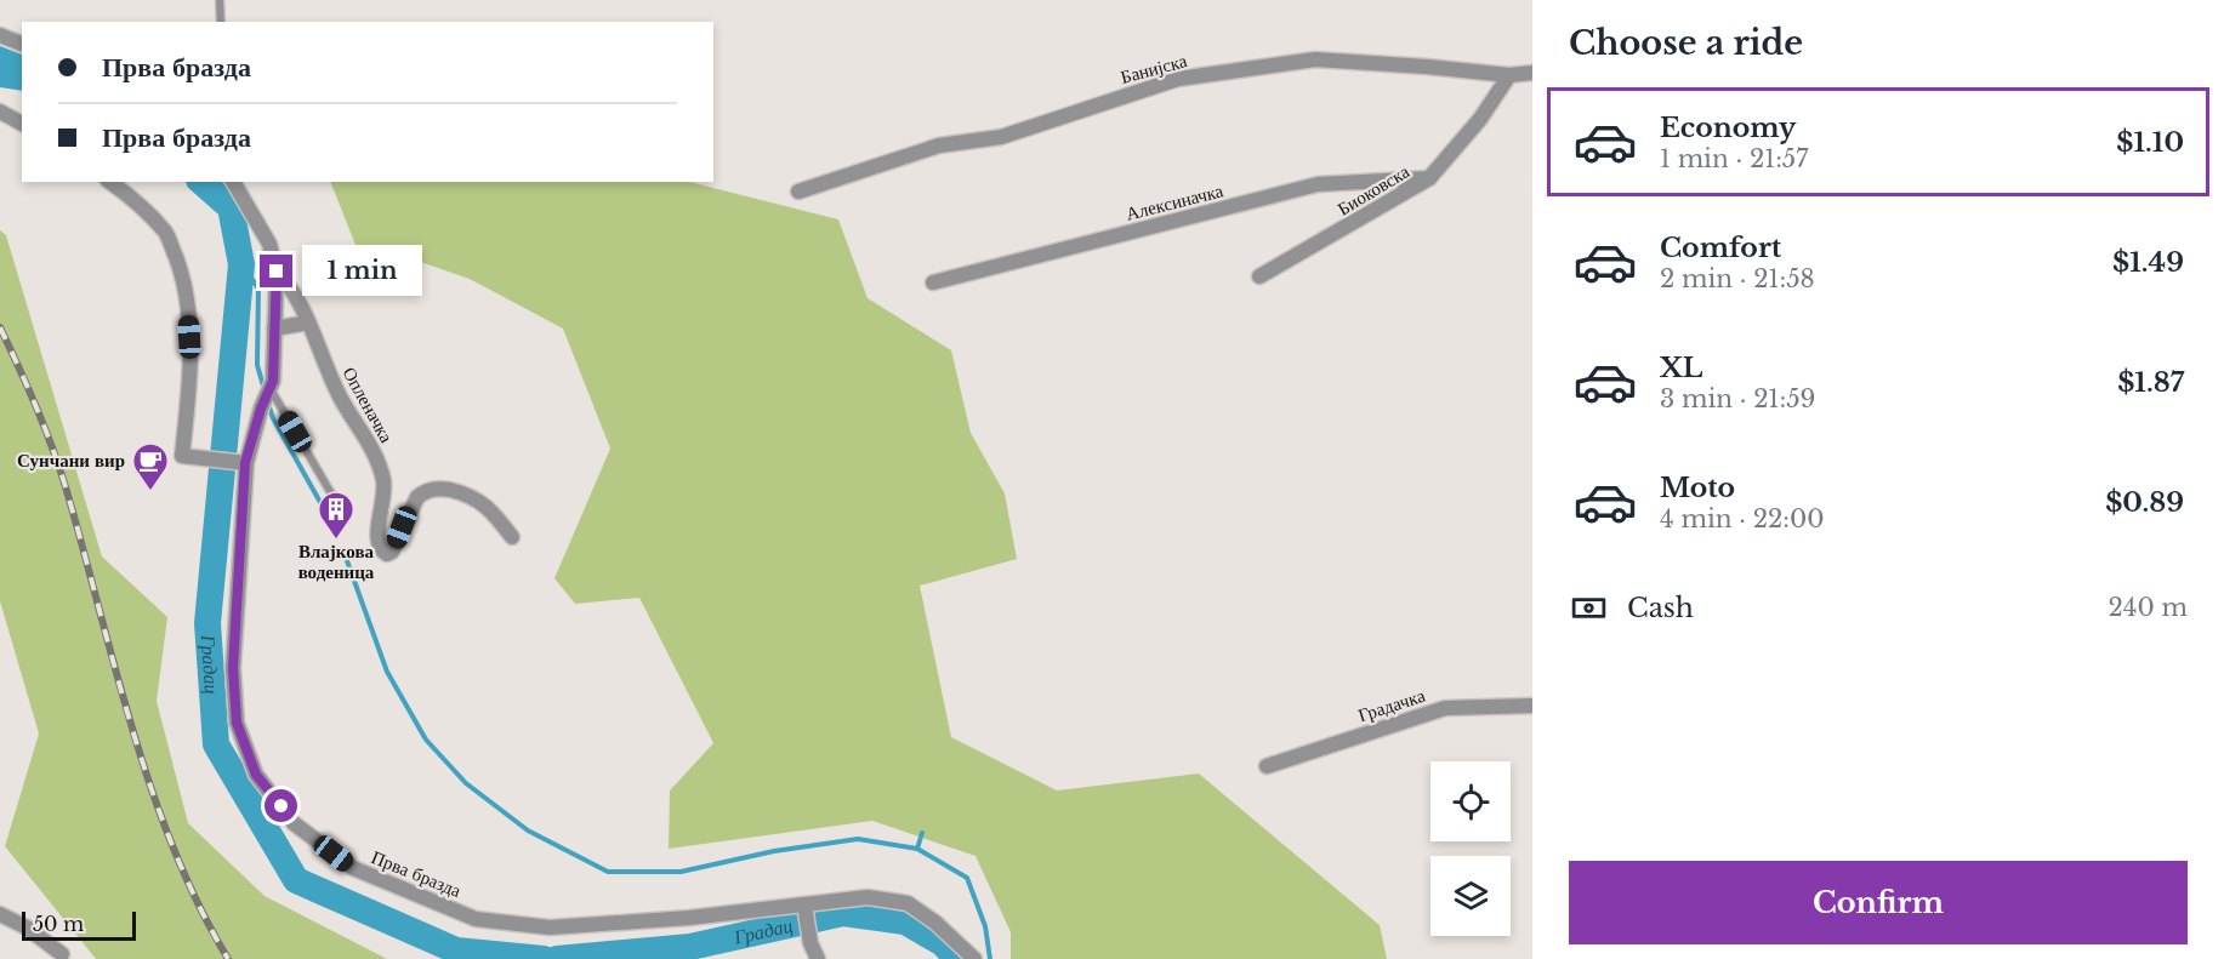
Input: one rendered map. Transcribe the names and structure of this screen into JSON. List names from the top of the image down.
{
  "streets": {
    "street": [
      "Банијска",
      "Биоковска",
      "Алексиначка",
      "Опленачка",
      "Градачка",
      "Прва бразда"
    ]
  },
  "crossings": [
    ["Банијска", "Биоковска"],
    ["Биоковска", "Алексиначка"],
    ["Опленачка", "Прва бразда"]
  ],
  "water": ["Градац"],
  "places": {
    "cafe": ["Сунчани вир"],
    "building": ["Влајкова воденица"]
  },
  "scale_bar": "50 m",
  "page": {
    "heading": "Choose a ride",
    "banner": ["Прва бразда", "Прва бразда"],
    "list": [
      {
        "name": "Economy",
        "note": "1 min · 21:57",
        "value": "$1.10"
      },
      {
        "name": "Comfort",
        "note": "2 min · 21:58",
        "value": "$1.49"
      },
      {
        "name": "XL",
        "note": "3 min · 21:59",
        "value": "$1.87"
      },
      {
        "name": "Moto",
        "note": "4 min · 22:00",
        "value": "$0.89"
      }
    ],
    "bubble": "1 min",
    "pay": ["Cash", "240 m"],
    "buttons": "Confirm",
    "scale": "50 m"
  }
}
